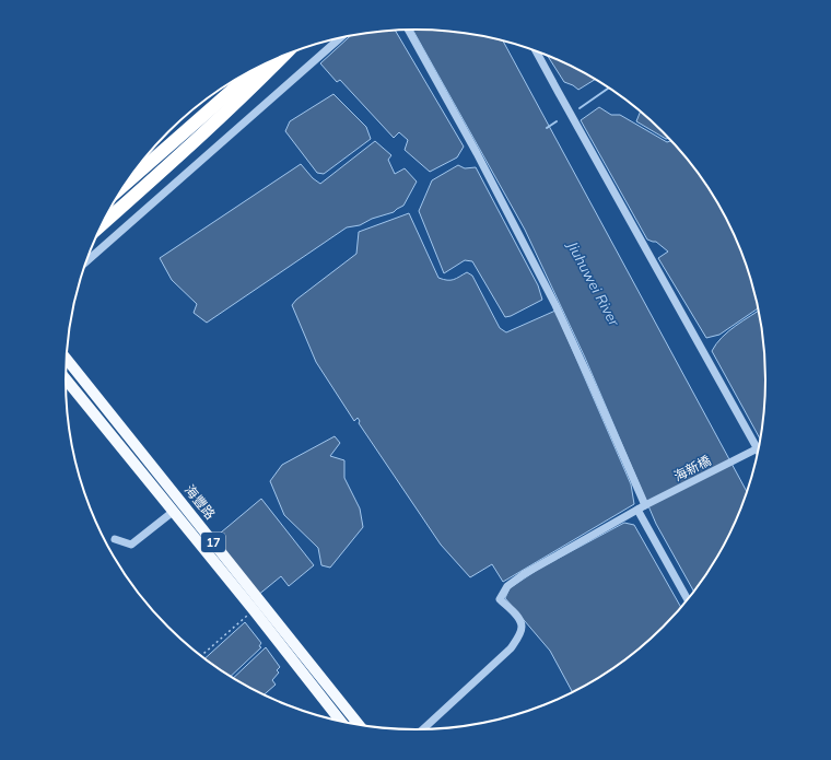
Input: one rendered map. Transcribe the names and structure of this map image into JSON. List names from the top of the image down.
{
  "streets": {
    "main road": ["海豐路", "17"],
    "street": ["海新橋"]
  },
  "water": ["Jiuhuwei River"]
}
